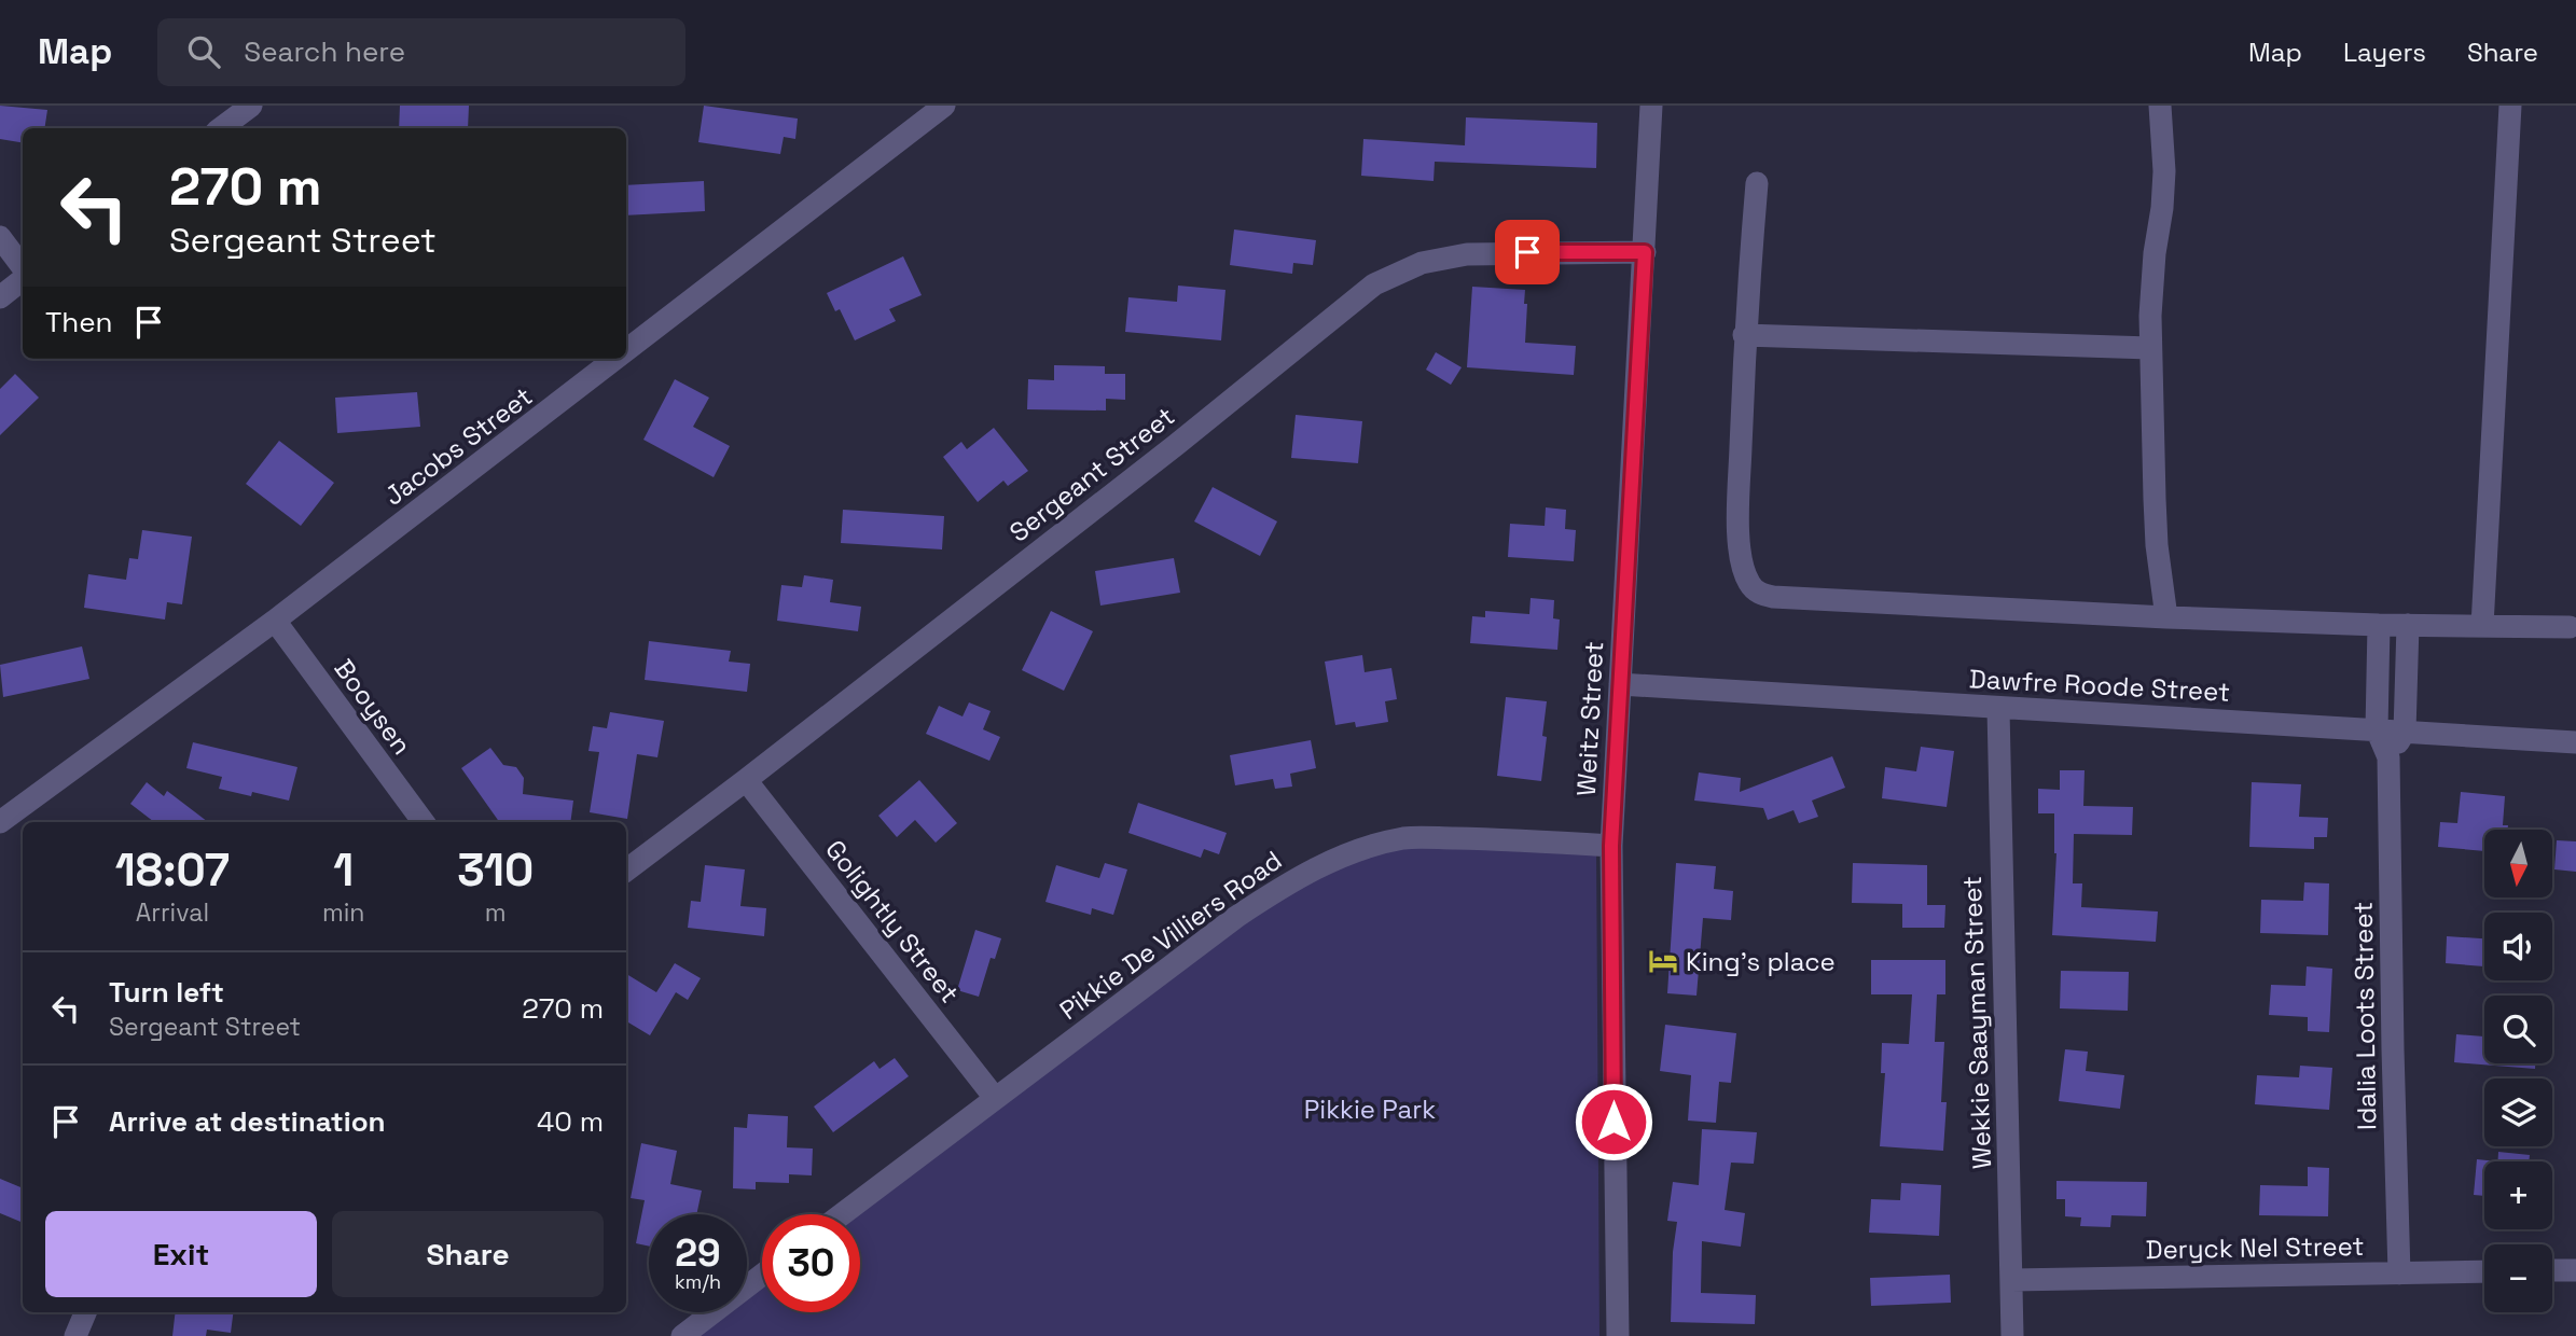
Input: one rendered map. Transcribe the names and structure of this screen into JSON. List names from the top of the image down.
{
  "streets": {
    "street": [
      "Jacobs Street",
      "Sergeant Street",
      "Dawfre Roode Street",
      "Booysen",
      "Weitz Street",
      "Golightly Street",
      "Pikkie De Villiers Road",
      "Idalia Loots Street",
      "Wekkie Saayman Street",
      "Deryck Nel Street"
    ]
  },
  "crossings": [
    ["Jacobs Street", "Booysen"],
    ["Sergeant Street", "Weitz Street"],
    ["Sergeant Street", "Golightly Street"],
    ["Dawfre Roode Street", "Weitz Street"],
    ["Dawfre Roode Street", "Idalia Loots Street"],
    ["Dawfre Roode Street", "Wekkie Saayman Street"],
    ["Weitz Street", "Pikkie De Villiers Road"],
    ["Golightly Street", "Pikkie De Villiers Road"],
    ["Idalia Loots Street", "Deryck Nel Street"],
    ["Wekkie Saayman Street", "Deryck Nel Street"]
  ],
  "parks": ["Pikkie Park"],
  "places": {
    "hotel": ["King's place"]
  },
  "north": "bottom",
  "page": {
    "header": "Map",
    "search": "Search here",
    "nav": ["Map", "Layers", "Share"],
    "turn": ["270 m", "Sergeant Street"],
    "then": "Then",
    "eta": [
      "18:07",
      "Arrival",
      "1",
      "min",
      "310",
      "m"
    ],
    "map_buttons": ["+", "−"],
    "list": [
      {
        "name": "Turn left",
        "note": "Sergeant Street",
        "value": "270 m"
      },
      {
        "name": "Arrive at destination",
        "value": "40 m"
      }
    ],
    "buttons": ["Exit", "Share"],
    "speed": "29 km/h",
    "limit": "30"
  }
}
